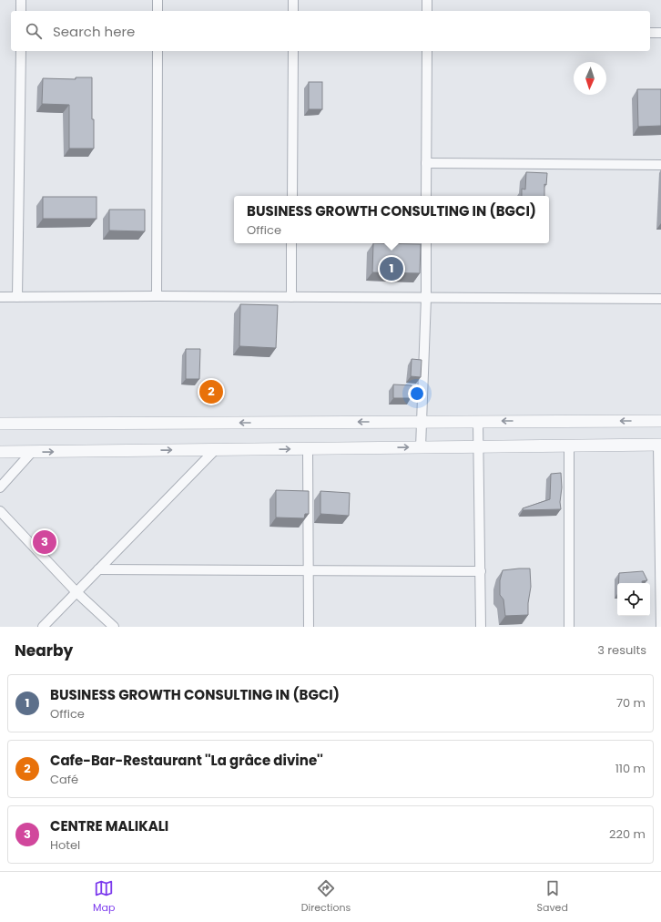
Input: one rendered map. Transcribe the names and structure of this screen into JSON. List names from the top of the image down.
{
  "north": "bottom",
  "page": {
    "search": "Search here",
    "popup": ["BUSINESS GROWTH CONSULTING IN (BGCI)", "Office"],
    "pins": ["1", "2", "3"],
    "heading": ["Nearby", "3 results"],
    "list": [
      {
        "mark": "1",
        "name": "BUSINESS GROWTH CONSULTING IN (BGCI)",
        "note": "Office",
        "value": "70 m"
      },
      {
        "mark": "2",
        "name": "Cafe-Bar-Restaurant ''La grâce divine''",
        "note": "Café",
        "value": "110 m"
      },
      {
        "mark": "3",
        "name": "CENTRE MALIKALI",
        "note": "Hotel",
        "value": "220 m"
      }
    ],
    "nav": ["Map", "Directions", "Saved"]
  }
}
